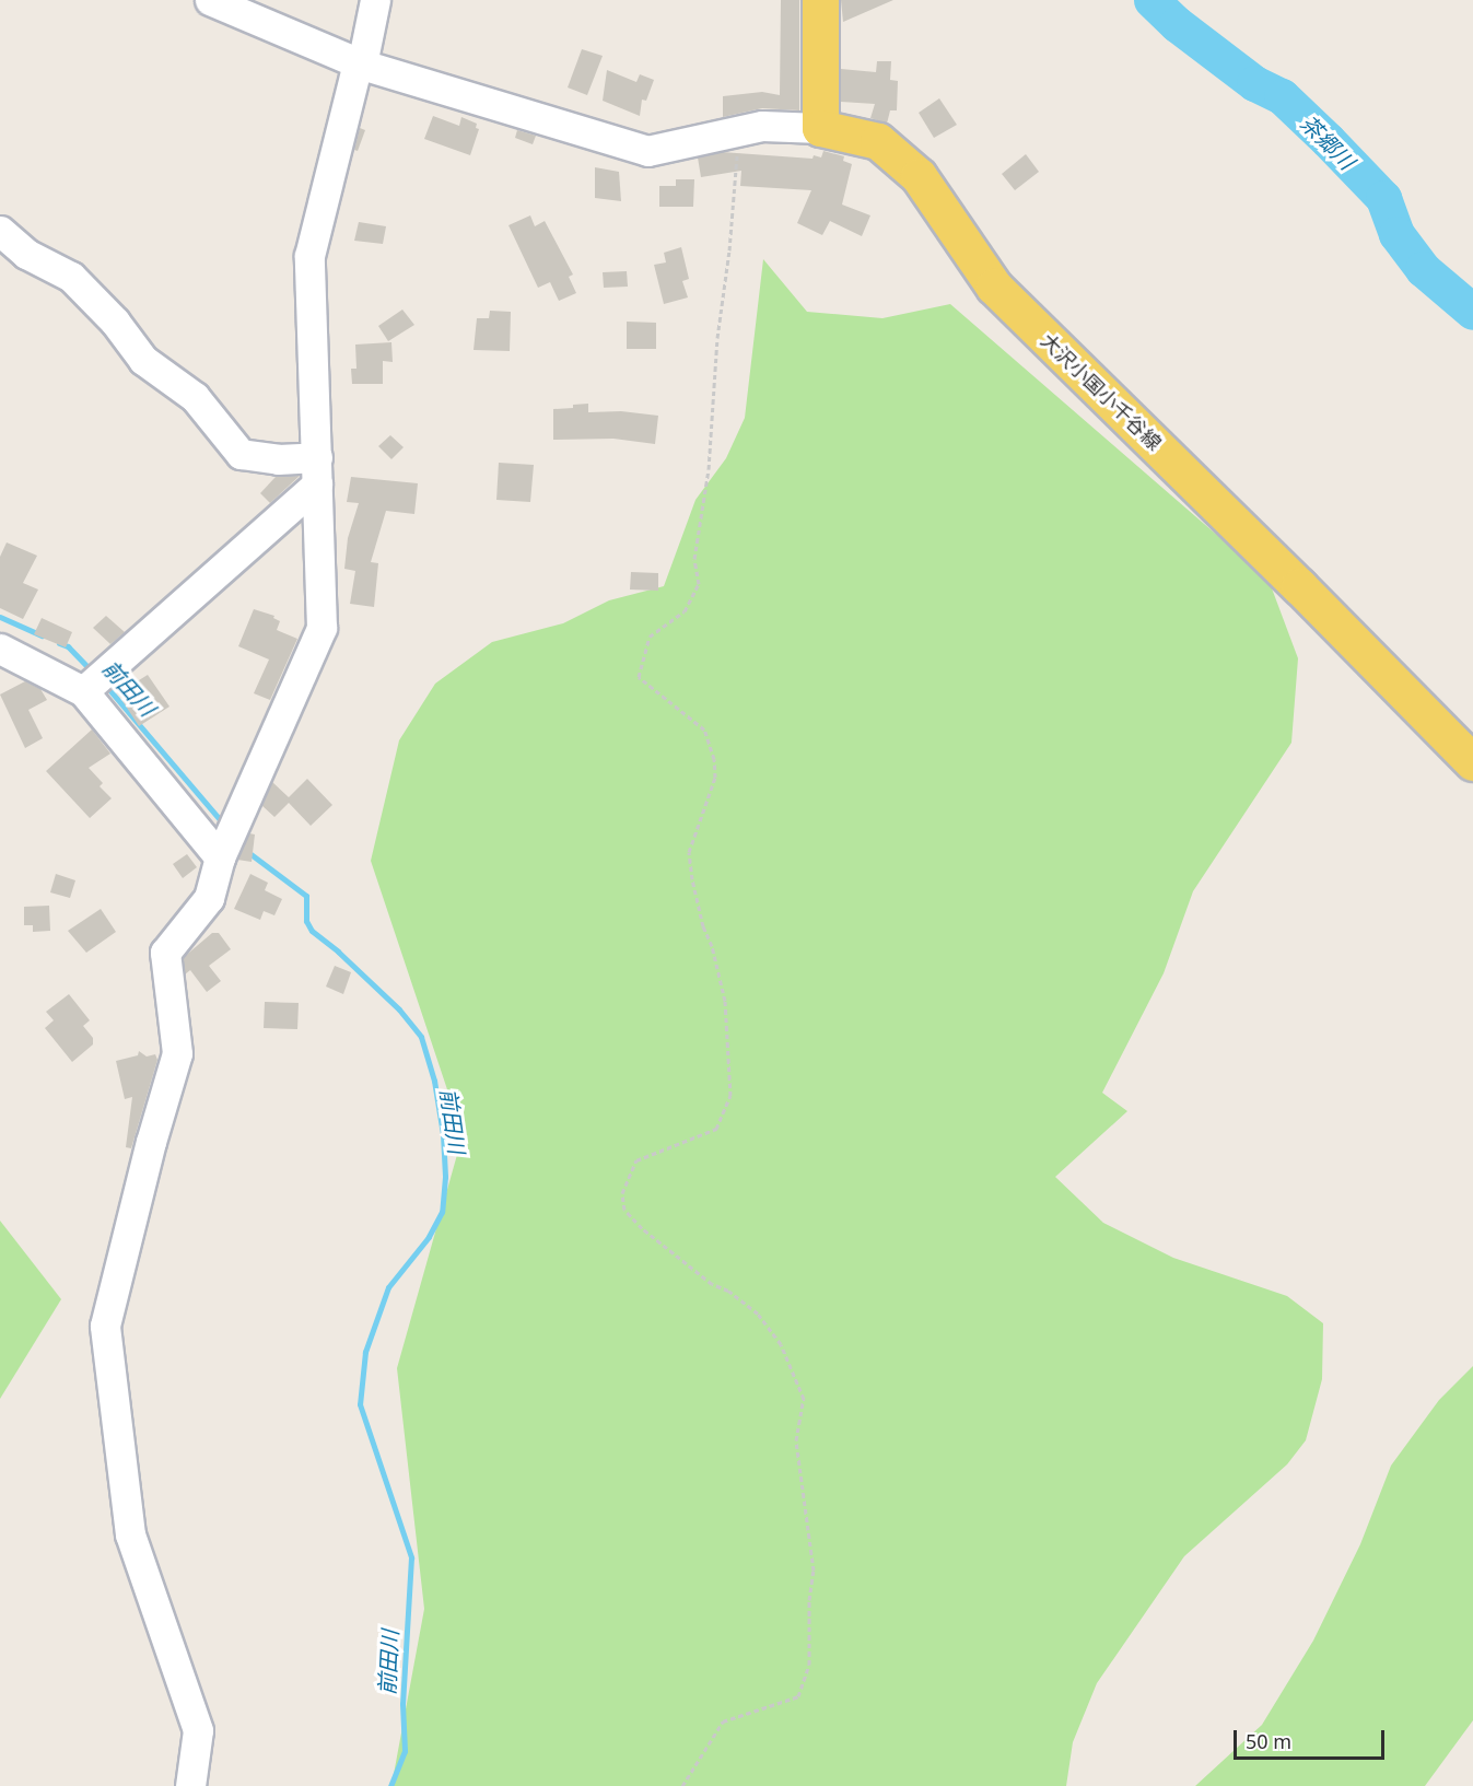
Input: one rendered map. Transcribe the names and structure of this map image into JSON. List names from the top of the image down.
{
  "streets": {
    "main road": ["大沢小国小千谷線"]
  },
  "water": ["茶郷川", "前田川"],
  "scale_bar": "50 m"
}
